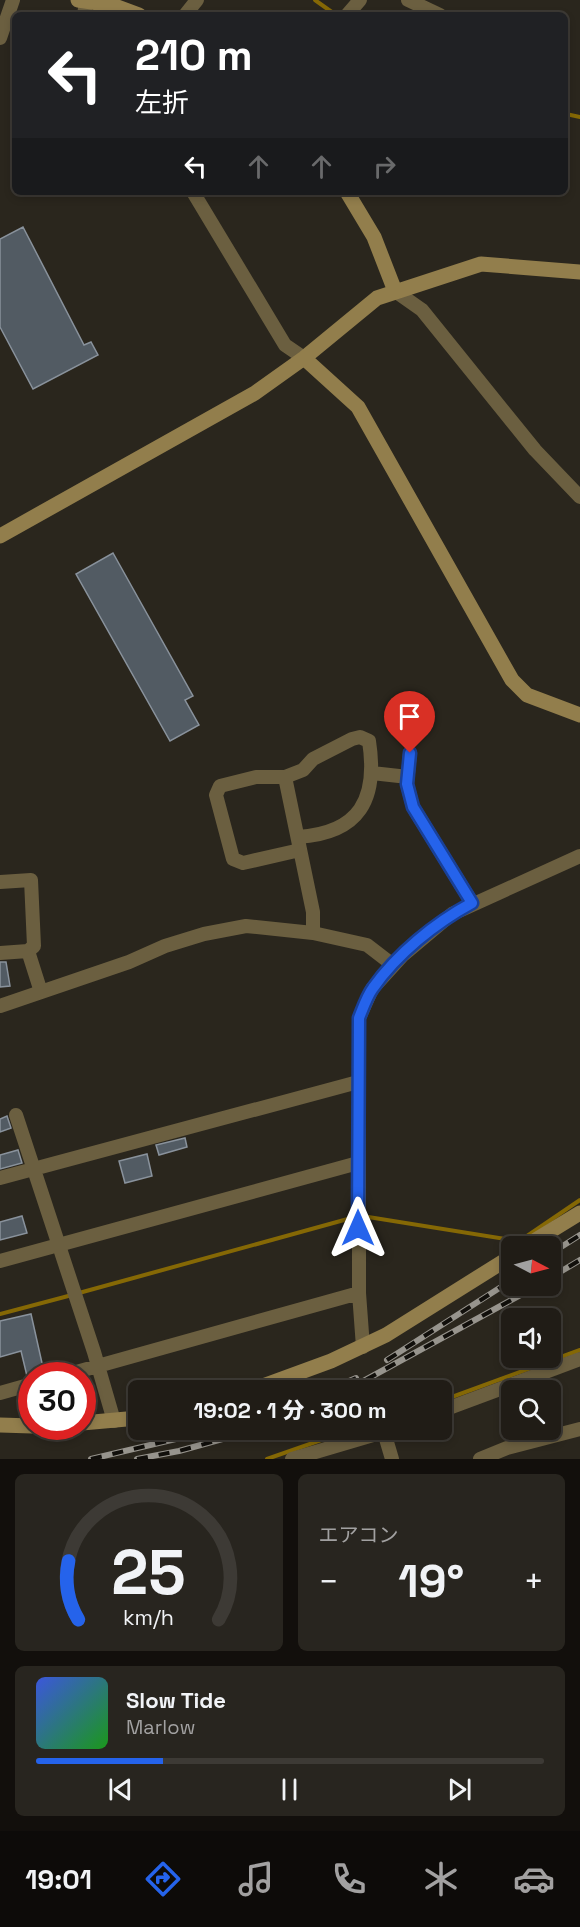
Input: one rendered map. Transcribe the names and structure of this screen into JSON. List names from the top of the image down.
{
  "north": "right",
  "page": {
    "turn": ["210 m", "左折"],
    "limit": "30",
    "trip": "19:02 · 1 分 · 300 m",
    "tile": "エアコン",
    "heat": ["−", "19°", "+"],
    "song": ["Slow Tide", "Marlow"],
    "tabs": "19:01",
    "gauge": ["25", "km/h"]
  }
}
